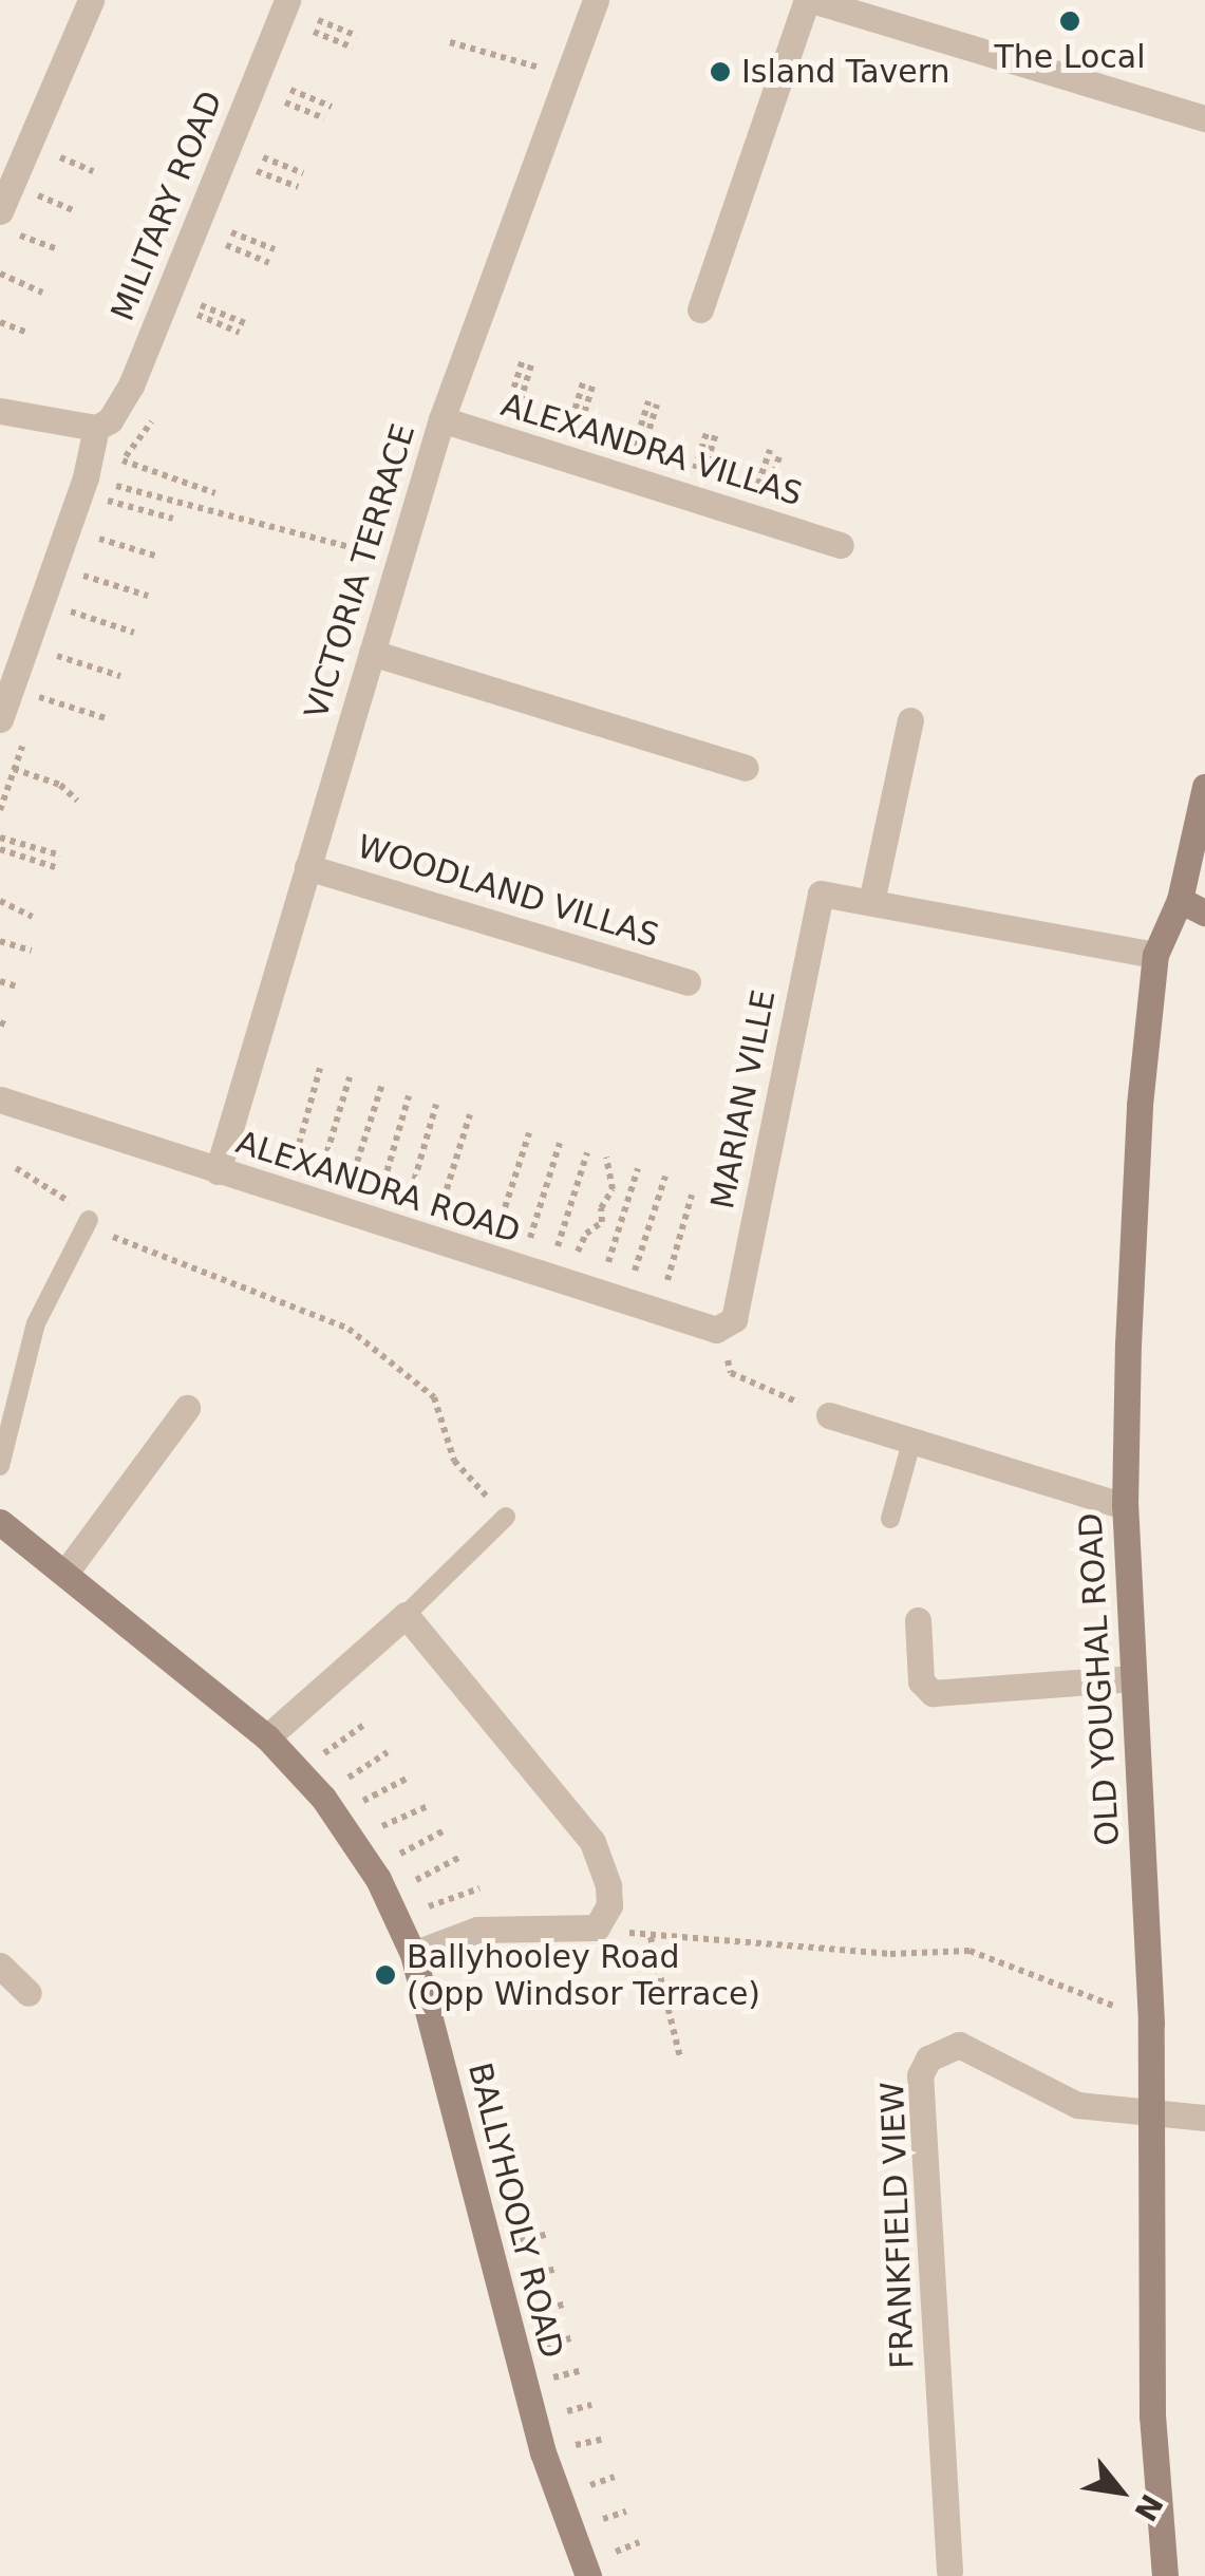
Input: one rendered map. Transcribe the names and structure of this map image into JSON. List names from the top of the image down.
{
  "streets": {
    "street": [
      "MILITARY ROAD",
      "ALEXANDRA VILLAS",
      "VICTORIA TERRACE",
      "WOODLAND VILLAS",
      "MARIAN VILLE",
      "ALEXANDRA ROAD",
      "OLD YOUGHAL ROAD",
      "BALLYHOOLY ROAD",
      "FRANKFIELD VIEW"
    ]
  },
  "crossings": [
    ["ALEXANDRA VILLAS", "VICTORIA TERRACE"],
    ["VICTORIA TERRACE", "WOODLAND VILLAS"],
    ["VICTORIA TERRACE", "ALEXANDRA ROAD"],
    ["MARIAN VILLE", "ALEXANDRA ROAD"],
    ["OLD YOUGHAL ROAD", "FRANKFIELD VIEW"]
  ],
  "places": ["The Local", "Island Tavern", "Ballyhooley Road (Opp Windsor Terrace)"],
  "north": "bottom right"
}
